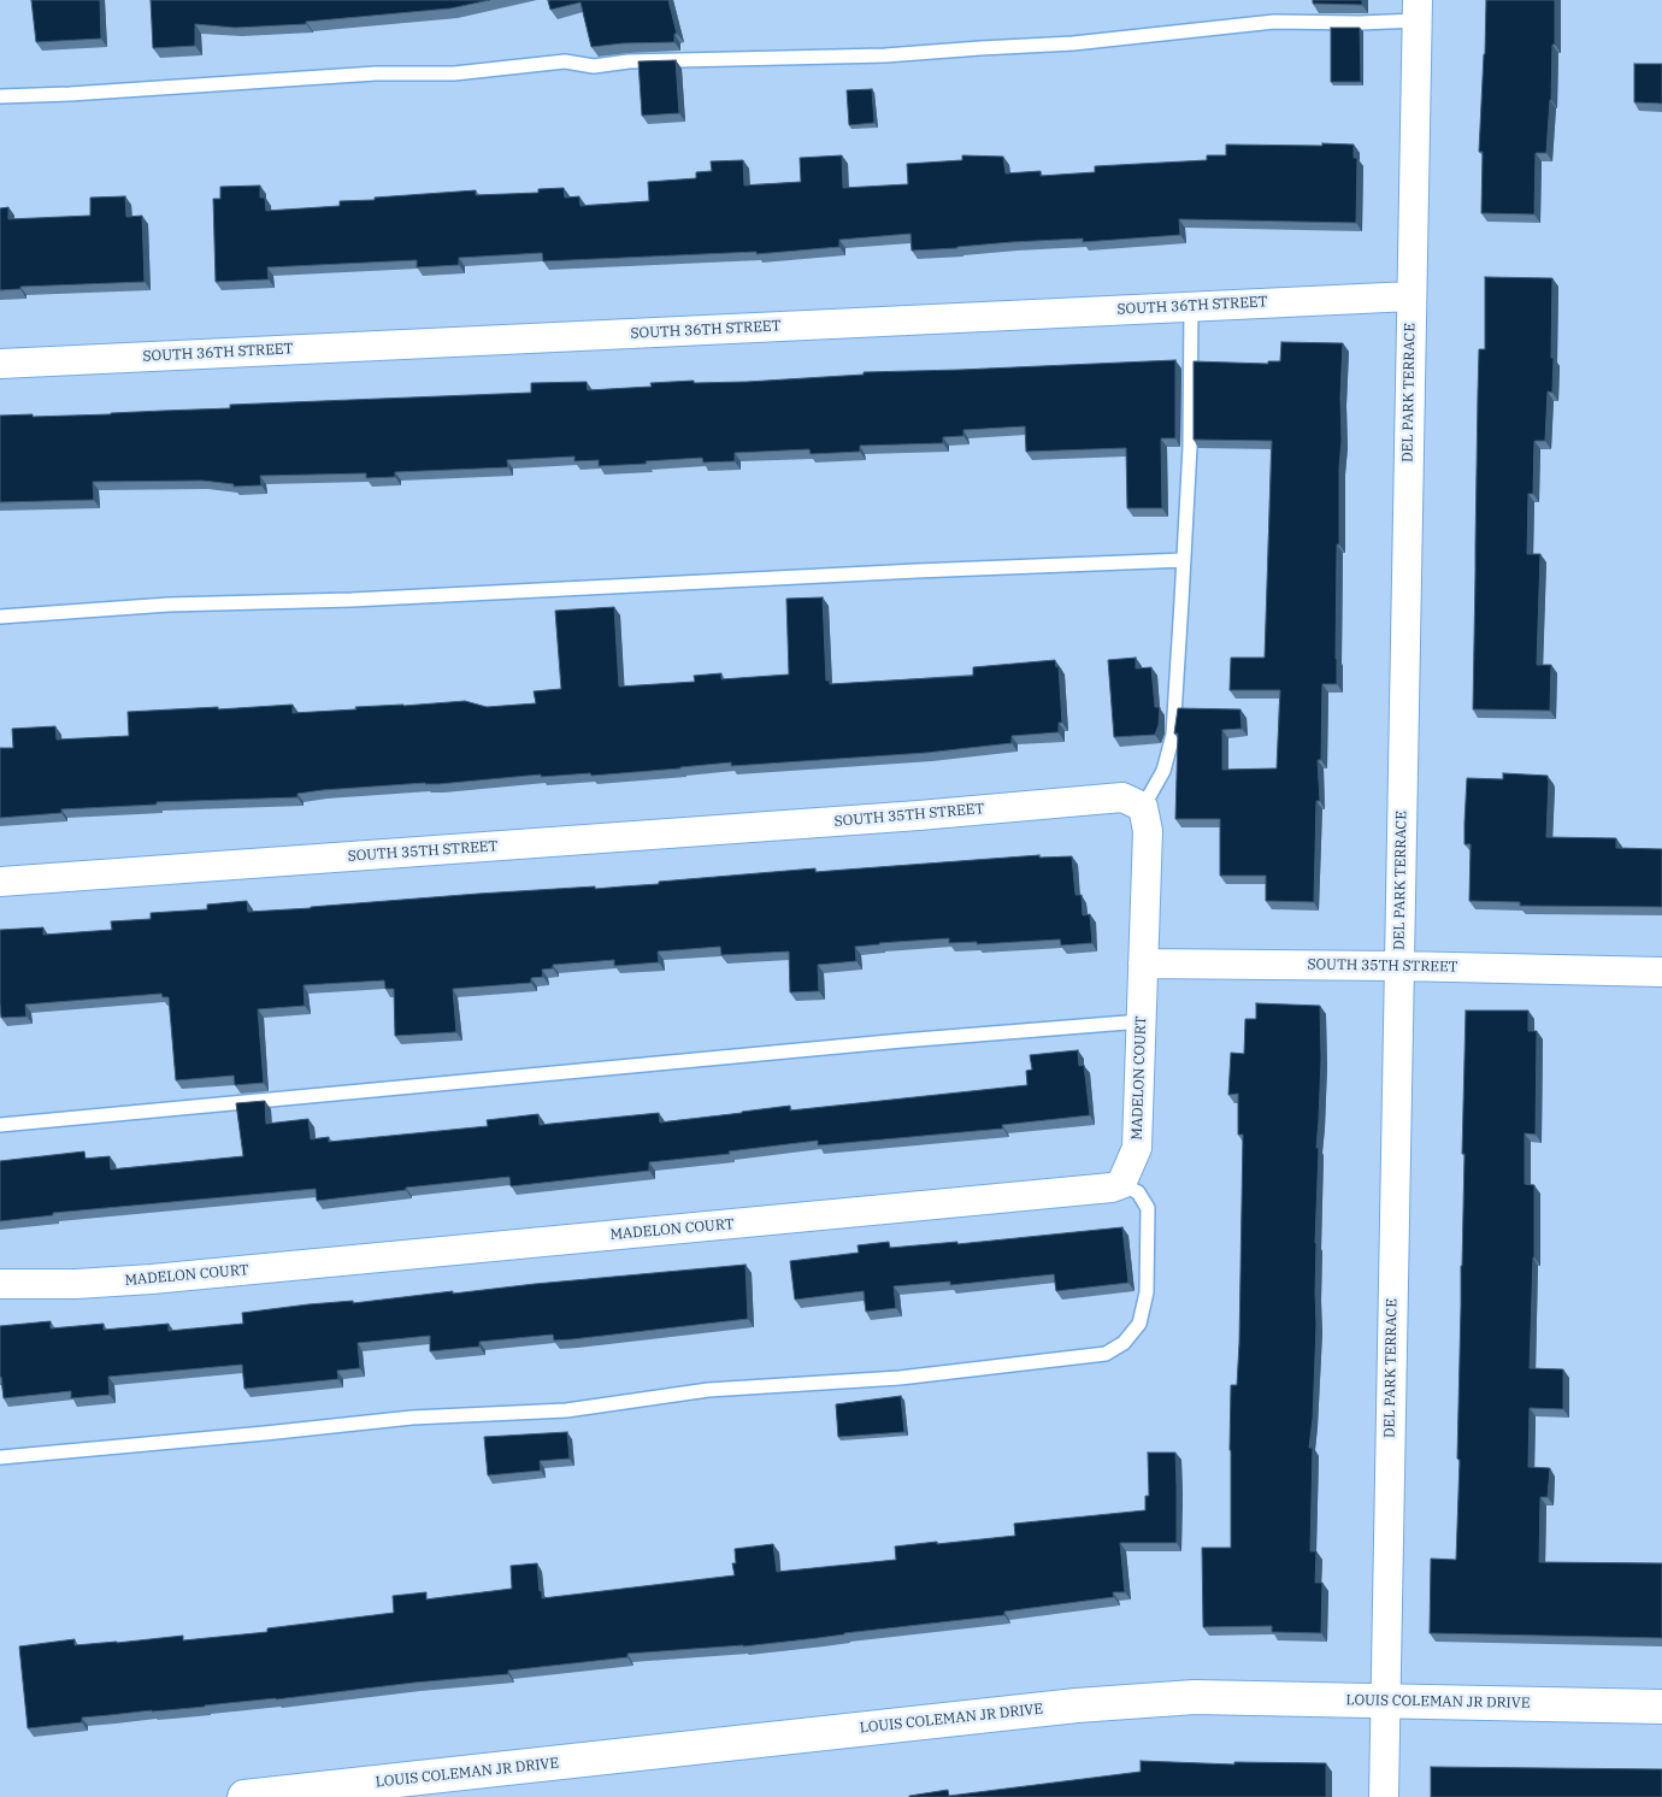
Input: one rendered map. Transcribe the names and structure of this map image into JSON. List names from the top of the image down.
{
  "streets": {
    "street": [
      "SOUTH 36TH STREET",
      "DEL PARK TERRACE",
      "SOUTH 35TH STREET",
      "MADELON COURT",
      "LOUIS COLEMAN JR DRIVE"
    ]
  },
  "crossings": [
    ["SOUTH 36TH STREET", "DEL PARK TERRACE"],
    ["DEL PARK TERRACE", "SOUTH 35TH STREET"],
    ["DEL PARK TERRACE", "LOUIS COLEMAN JR DRIVE"],
    ["SOUTH 35TH STREET", "MADELON COURT"]
  ]
}
